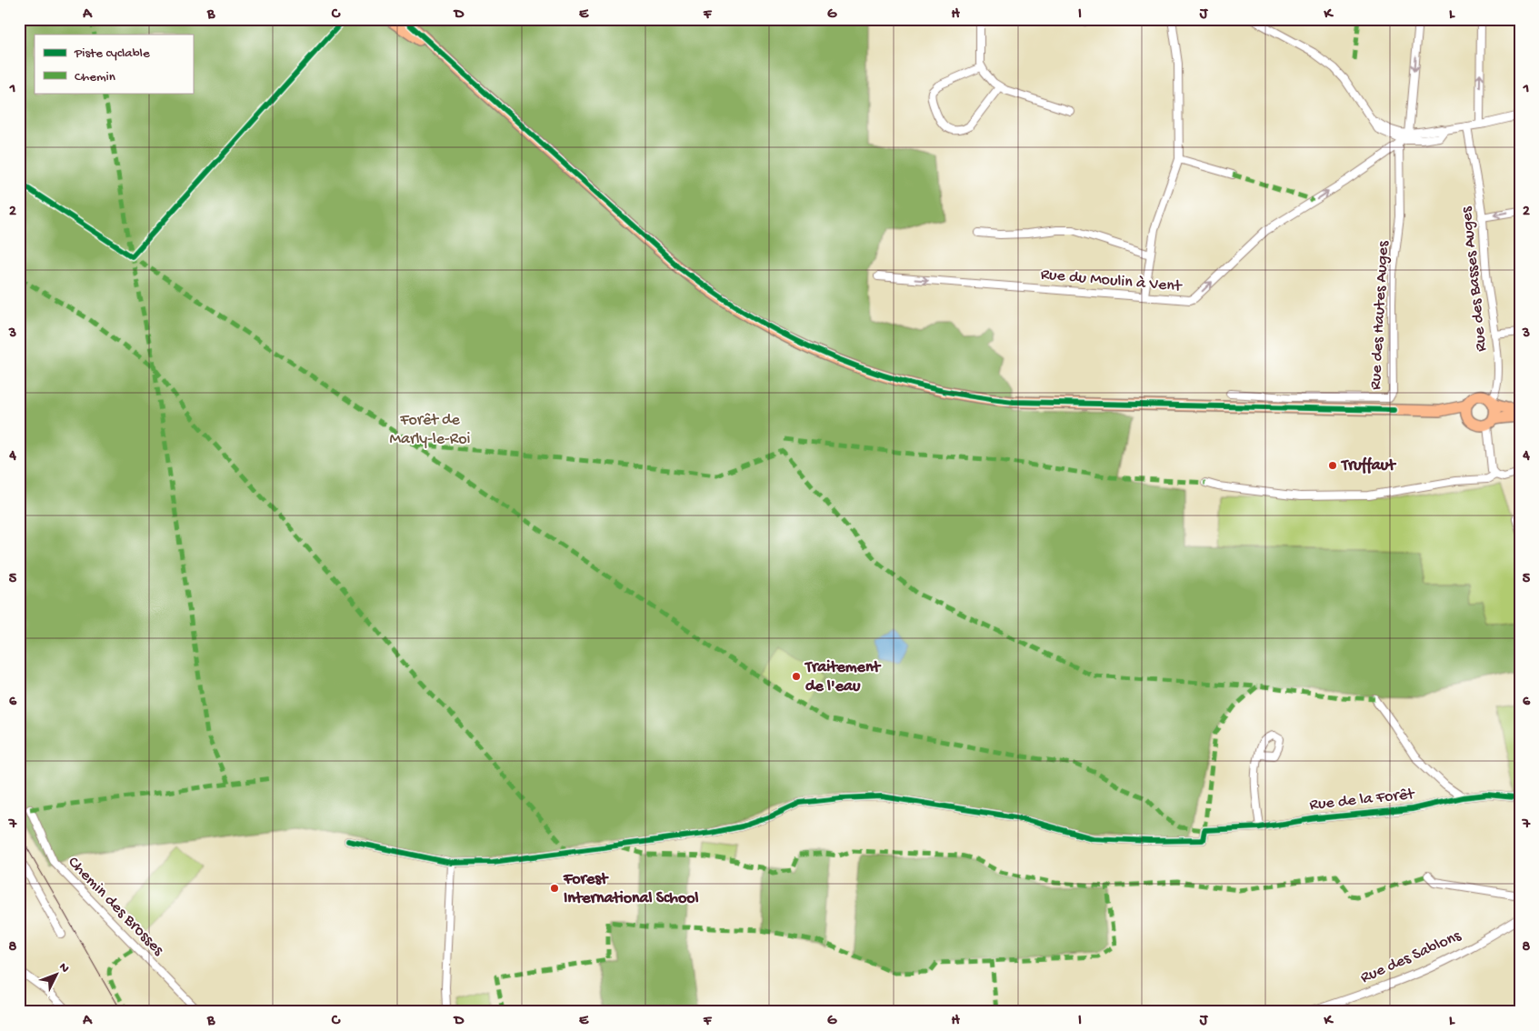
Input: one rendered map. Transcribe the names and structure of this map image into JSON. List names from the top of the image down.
{
  "streets": {
    "street": [
      "Rue des Basses Auges",
      "Rue du Moulin à Vent",
      "Rue des Hautes Auges",
      "Rue de la Forêt",
      "Chemin des Brosses",
      "Rue des Sablons"
    ]
  },
  "crossings": [
    ["Rue du Moulin à Vent", "Rue des Hautes Auges"]
  ],
  "one_way": ["Rue du Moulin à Vent"],
  "parks": ["Forêt de Marly-le-Roi"],
  "places": ["Truffaut", "Traitement de l'eau", "Forest International School"],
  "legend": ["Piste cyclable", "Chemin"],
  "north": "top right",
  "grid": {
    "columns": [
      "A",
      "B",
      "C",
      "D",
      "E",
      "F",
      "G",
      "H",
      "I",
      "J",
      "K",
      "L"
    ],
    "rows": [
      "1",
      "2",
      "3",
      "4",
      "5",
      "6",
      "7",
      "8"
    ]
  }
}
